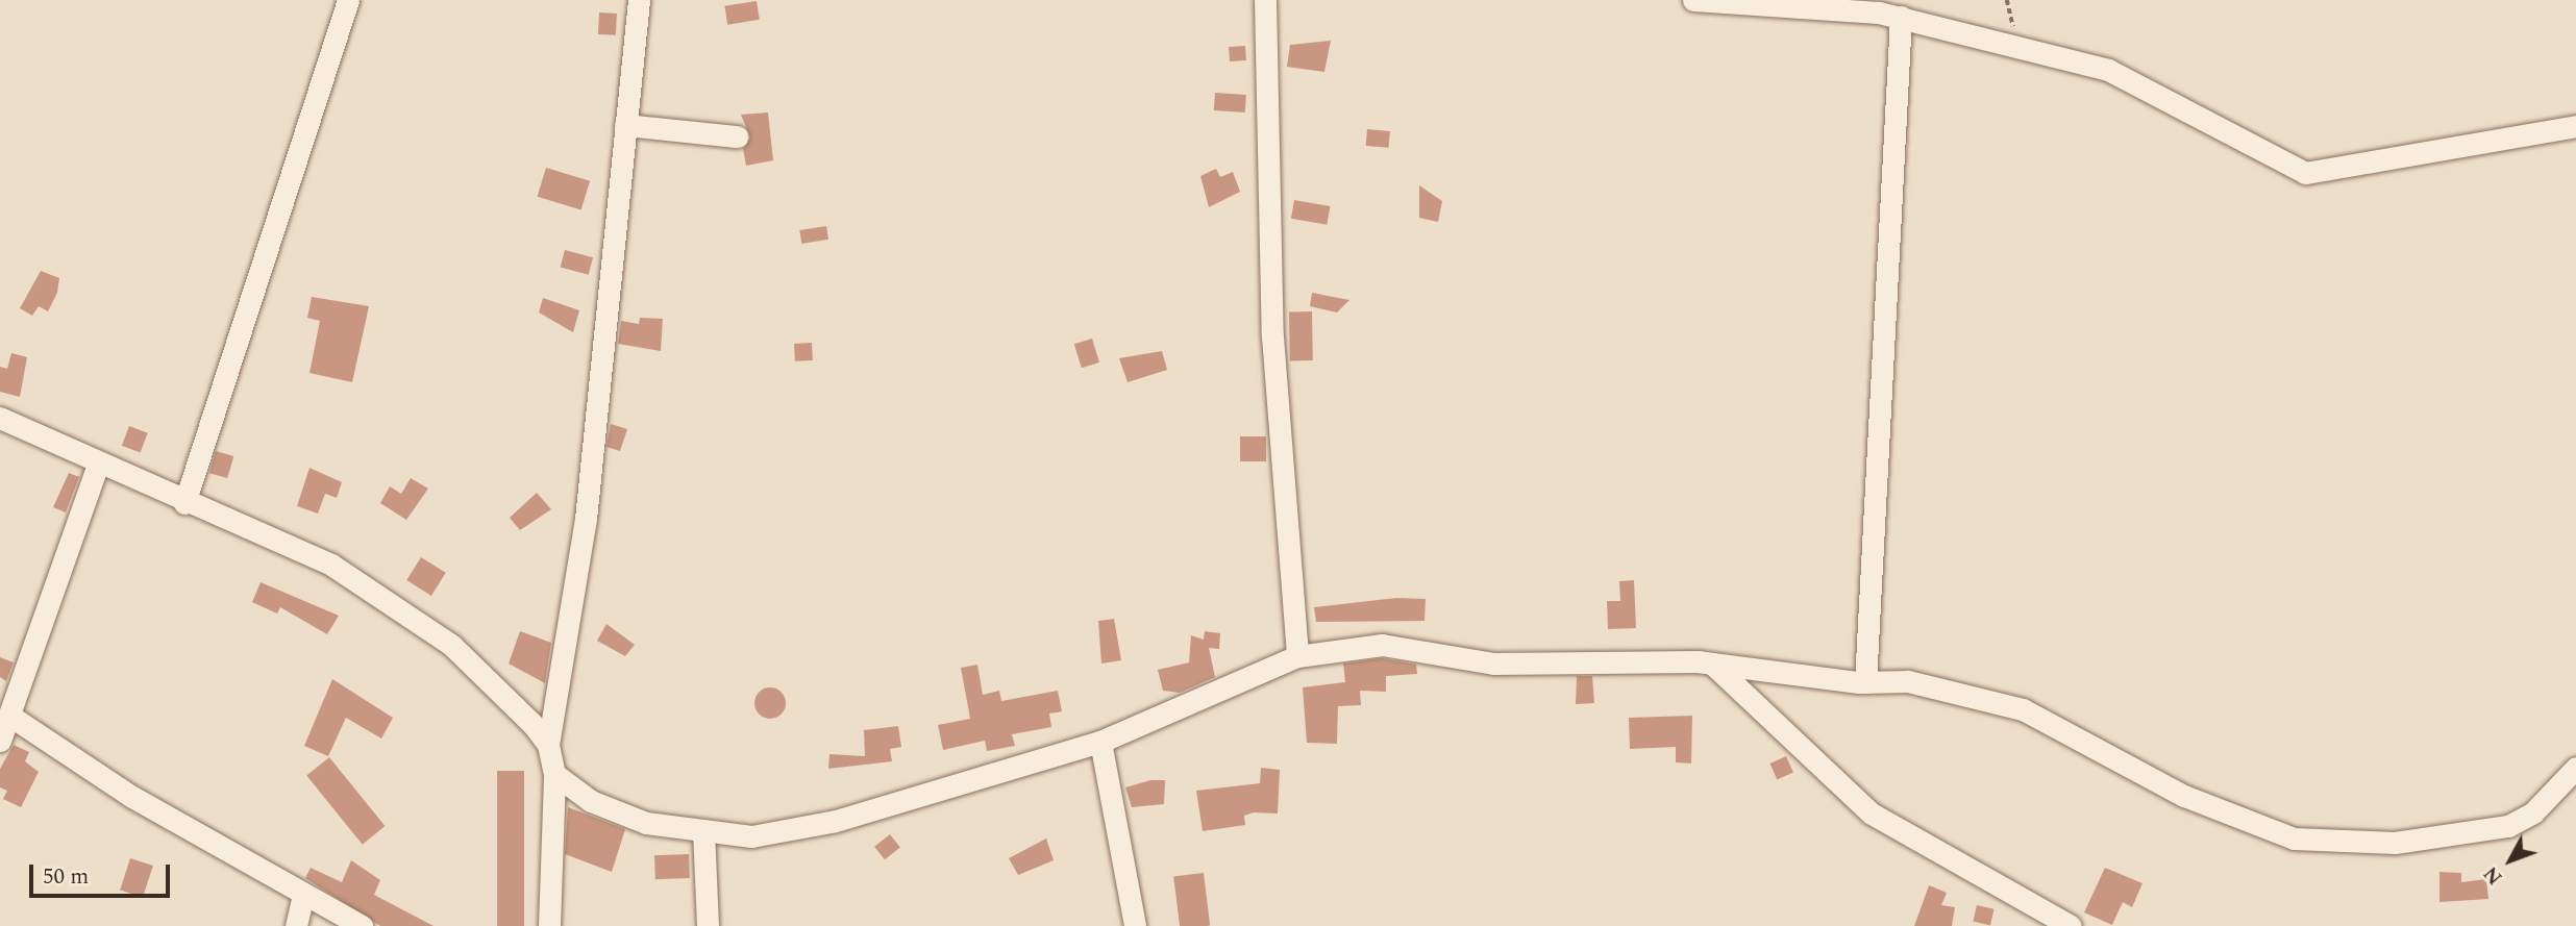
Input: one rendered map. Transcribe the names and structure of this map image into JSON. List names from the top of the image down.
{
  "scale_bar": "50 m",
  "north": "bottom left"
}
